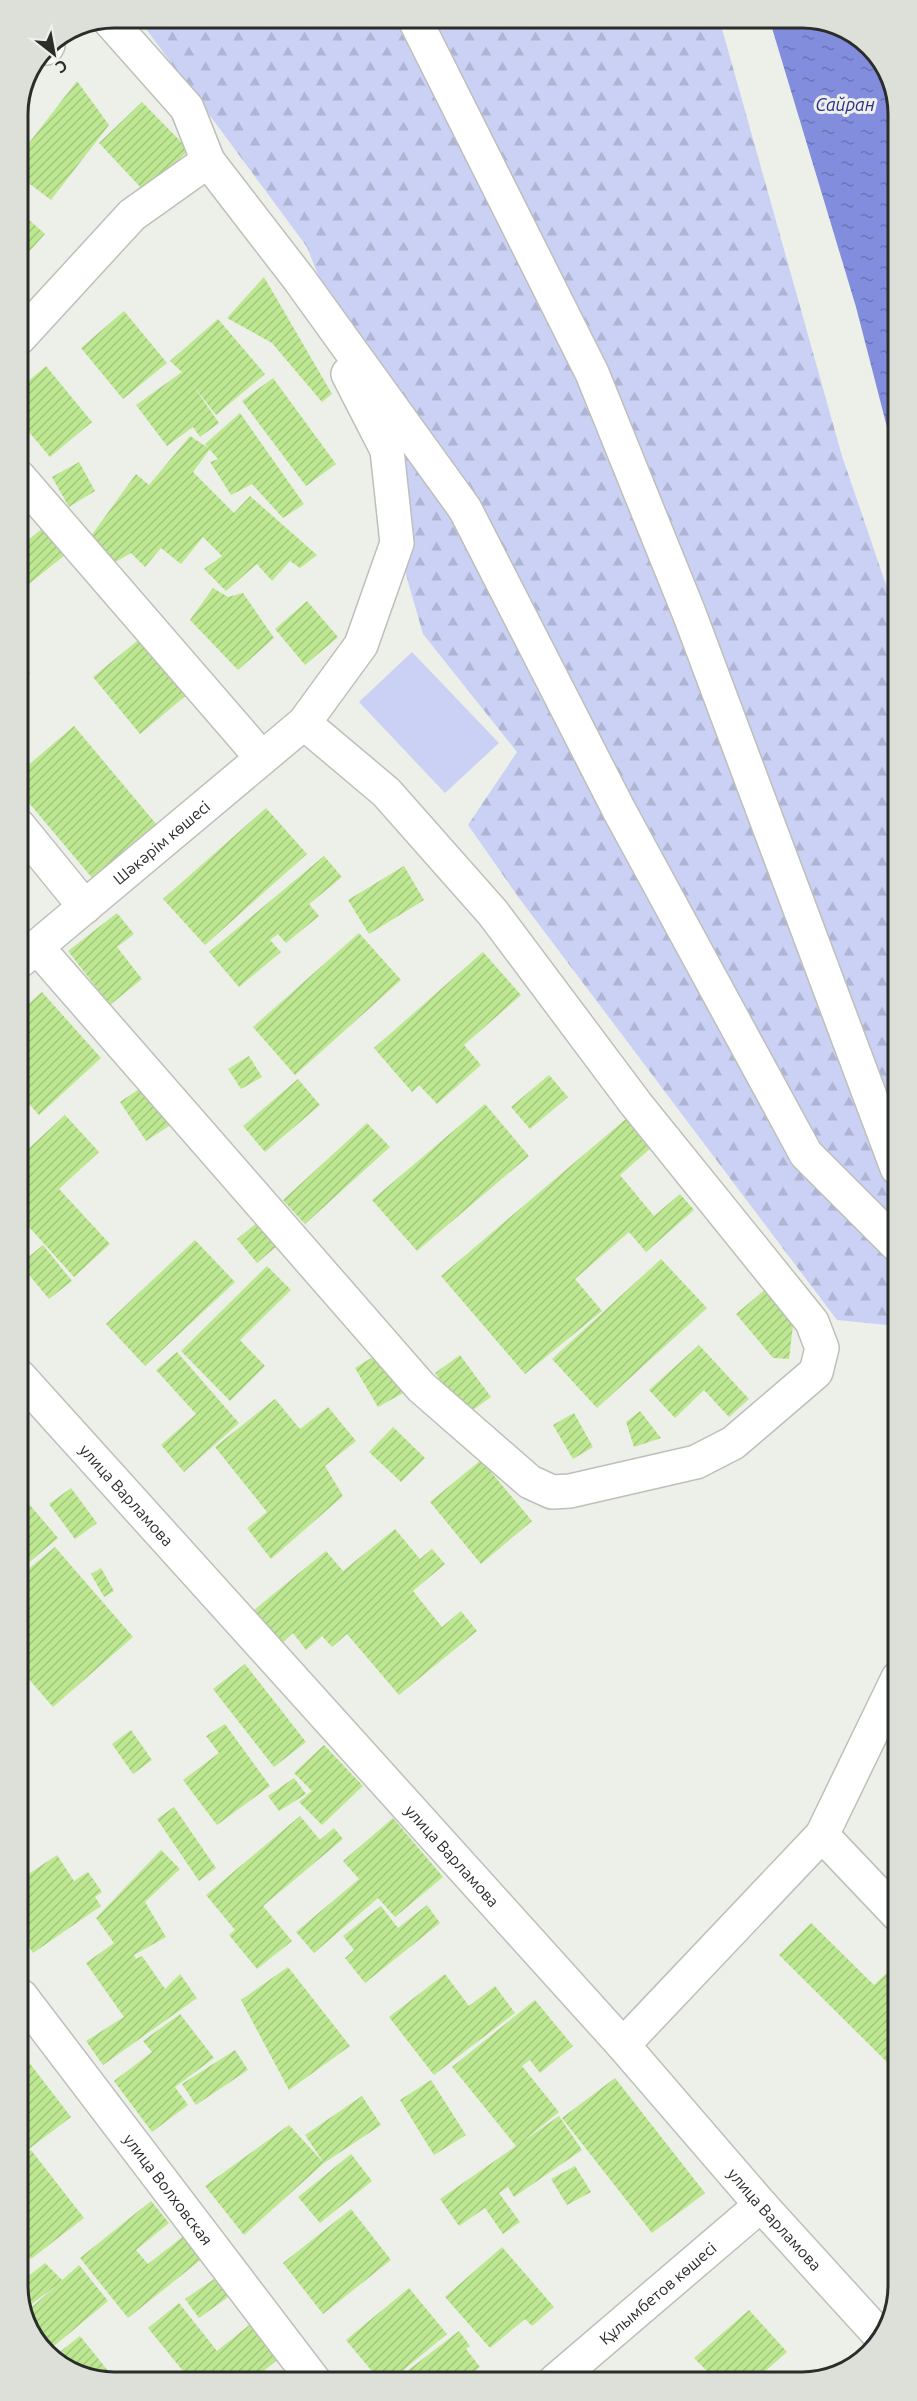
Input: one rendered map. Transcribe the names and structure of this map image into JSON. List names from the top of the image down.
{
  "streets": {
    "street": [
      "Шәкәрім көшесі",
      "улица Варламова",
      "улица Волховская",
      "Құлымбетов көшесі"
    ]
  },
  "crossings": [
    ["улица Варламова", "Құлымбетов көшесі"]
  ],
  "water": ["Сайран"],
  "north": "bottom right"
}
